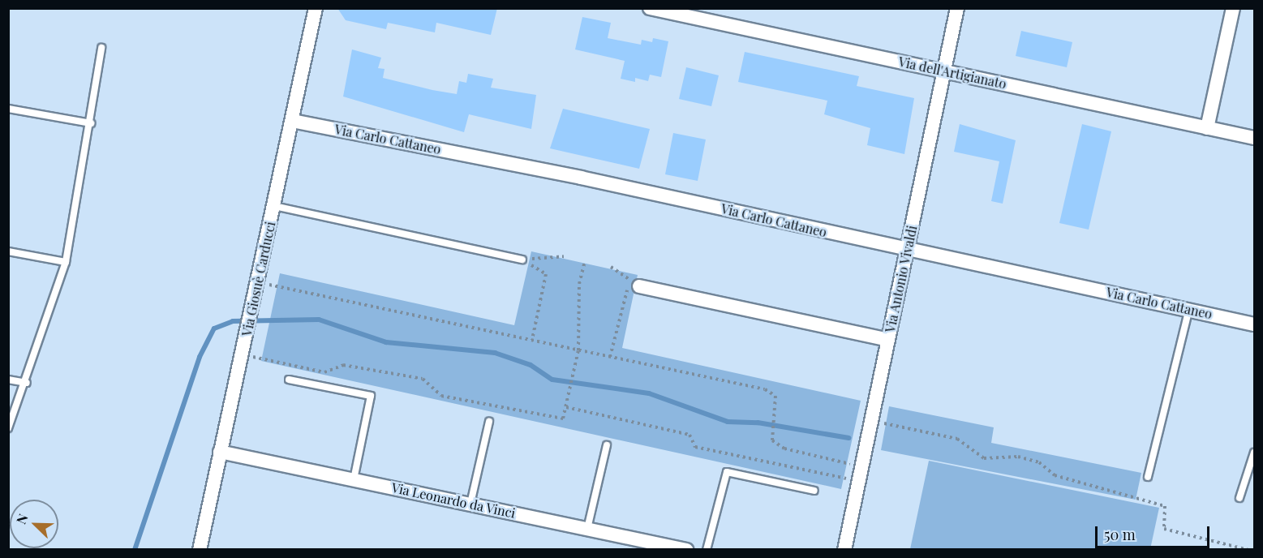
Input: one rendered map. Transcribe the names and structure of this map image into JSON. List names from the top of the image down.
{
  "streets": {
    "street": [
      "Via dell'Artigianato",
      "Via Carlo Cattaneo",
      "Via Giosuè Carducci",
      "Via Antonio Vivaldi",
      "Via Leonardo da Vinci"
    ]
  },
  "crossings": [
    ["Via dell'Artigianato", "Via Antonio Vivaldi"],
    ["Via Carlo Cattaneo", "Via Giosuè Carducci"],
    ["Via Carlo Cattaneo", "Via Antonio Vivaldi"],
    ["Via Giosuè Carducci", "Via Leonardo da Vinci"]
  ],
  "scale_bar": "50 m",
  "north": "top left"
}
